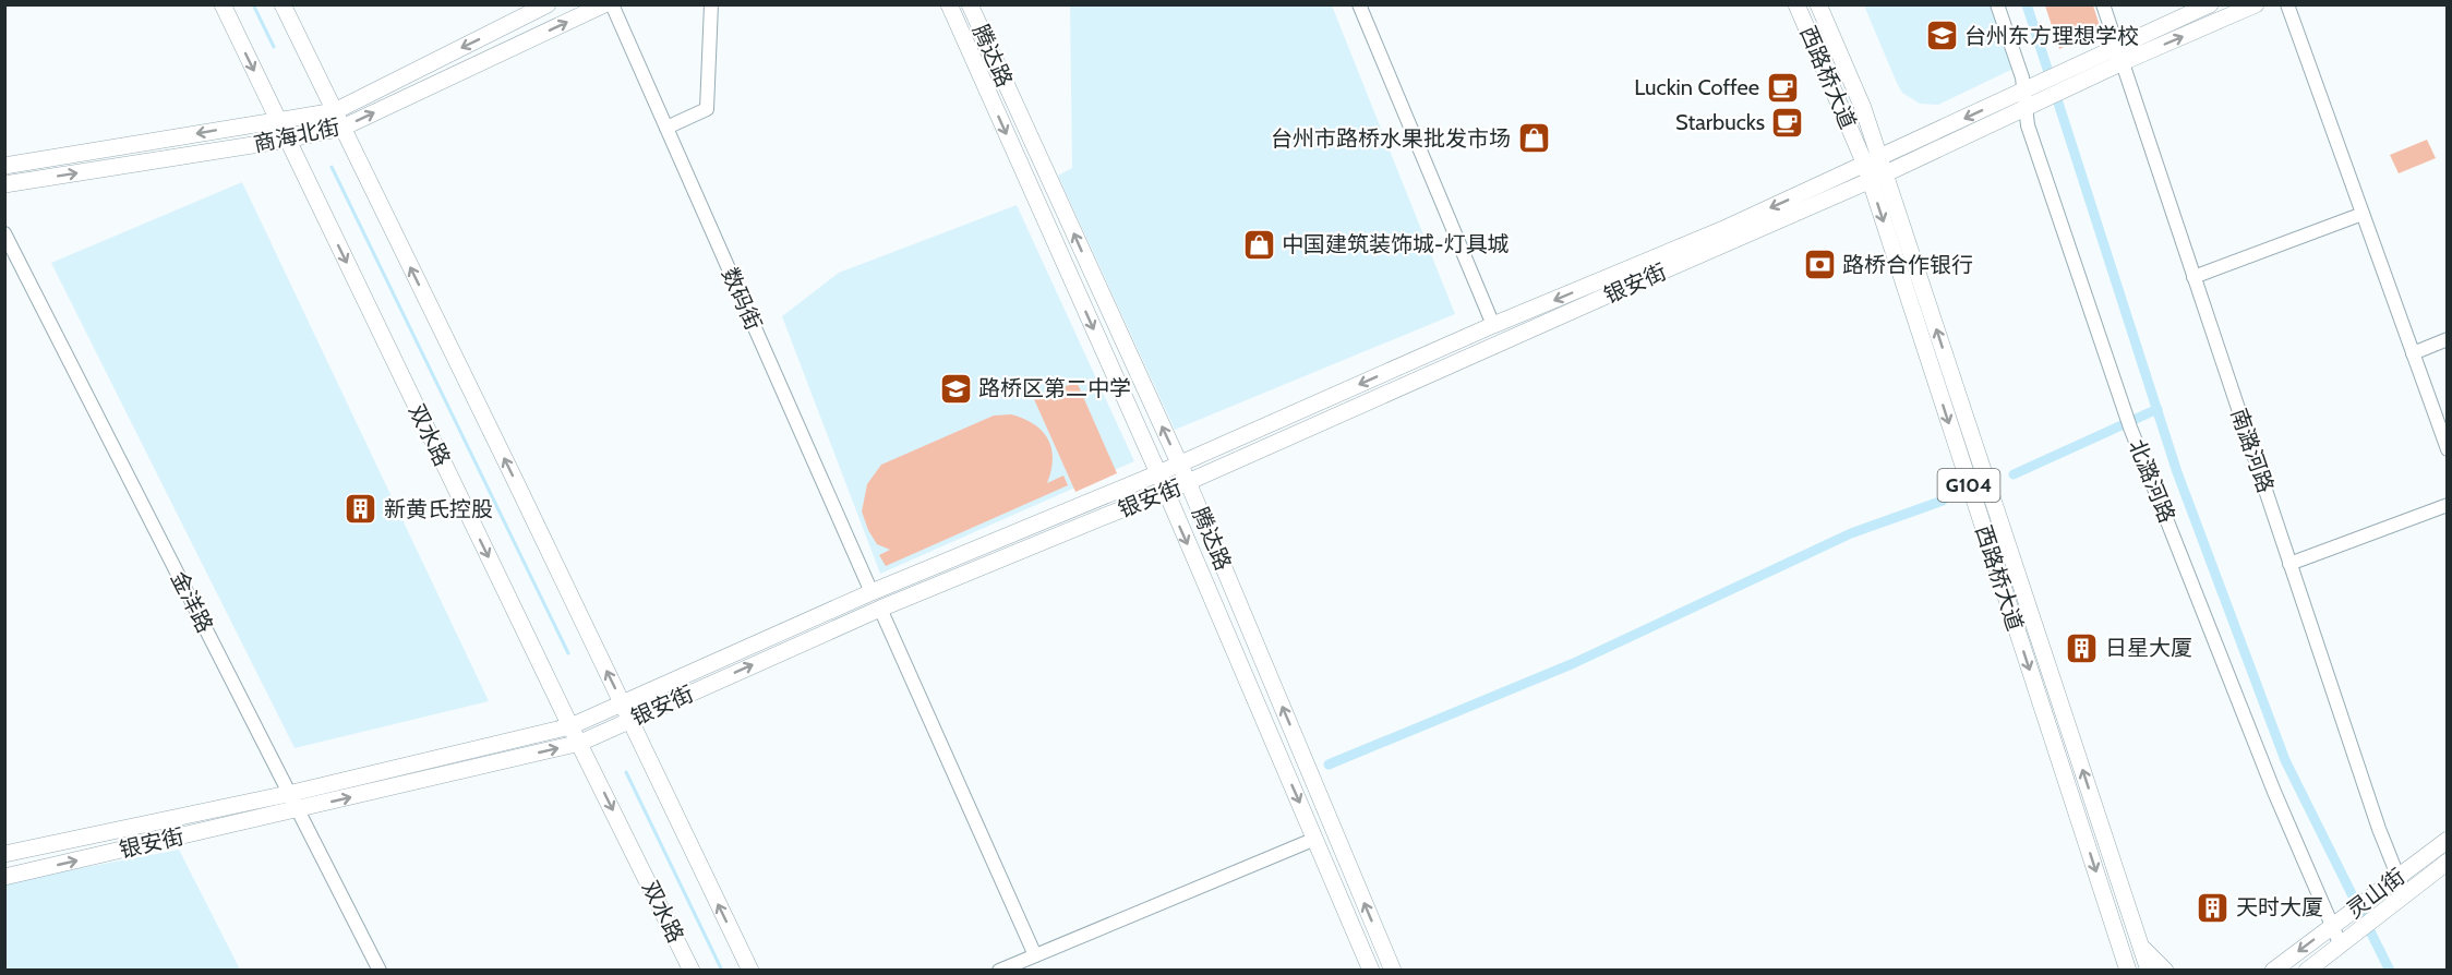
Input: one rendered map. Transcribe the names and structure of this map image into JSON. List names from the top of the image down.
{
  "streets": {
    "main road": [
      "腾达路",
      "西路桥大道",
      "商海北街",
      "银安街",
      "双水路",
      "G104",
      "灵山街"
    ],
    "street": [
      "数码街",
      "南潞河路",
      "北潞河路",
      "金洋路"
    ]
  },
  "crossings": [
    ["腾达路", "银安街"],
    ["西路桥大道", "银安街"],
    ["商海北街", "双水路"],
    ["银安街", "数码街"],
    ["银安街", "双水路"],
    ["银安街", "南潞河路"],
    ["银安街", "北潞河路"],
    ["银安街", "金洋路"],
    ["南潞河路", "灵山街"],
    ["北潞河路", "灵山街"]
  ],
  "places": {
    "school or university": ["台州东方理想学校", "路桥区第二中学"],
    "cafe": ["Luckin Coffee", "Starbucks"],
    "shop": ["台州市路桥水果批发市场", "中国建筑装饰城-灯具城"],
    "bank": ["路桥合作银行"],
    "building": ["新黄氏控股", "日星大厦", "天时大厦"]
  }
}
